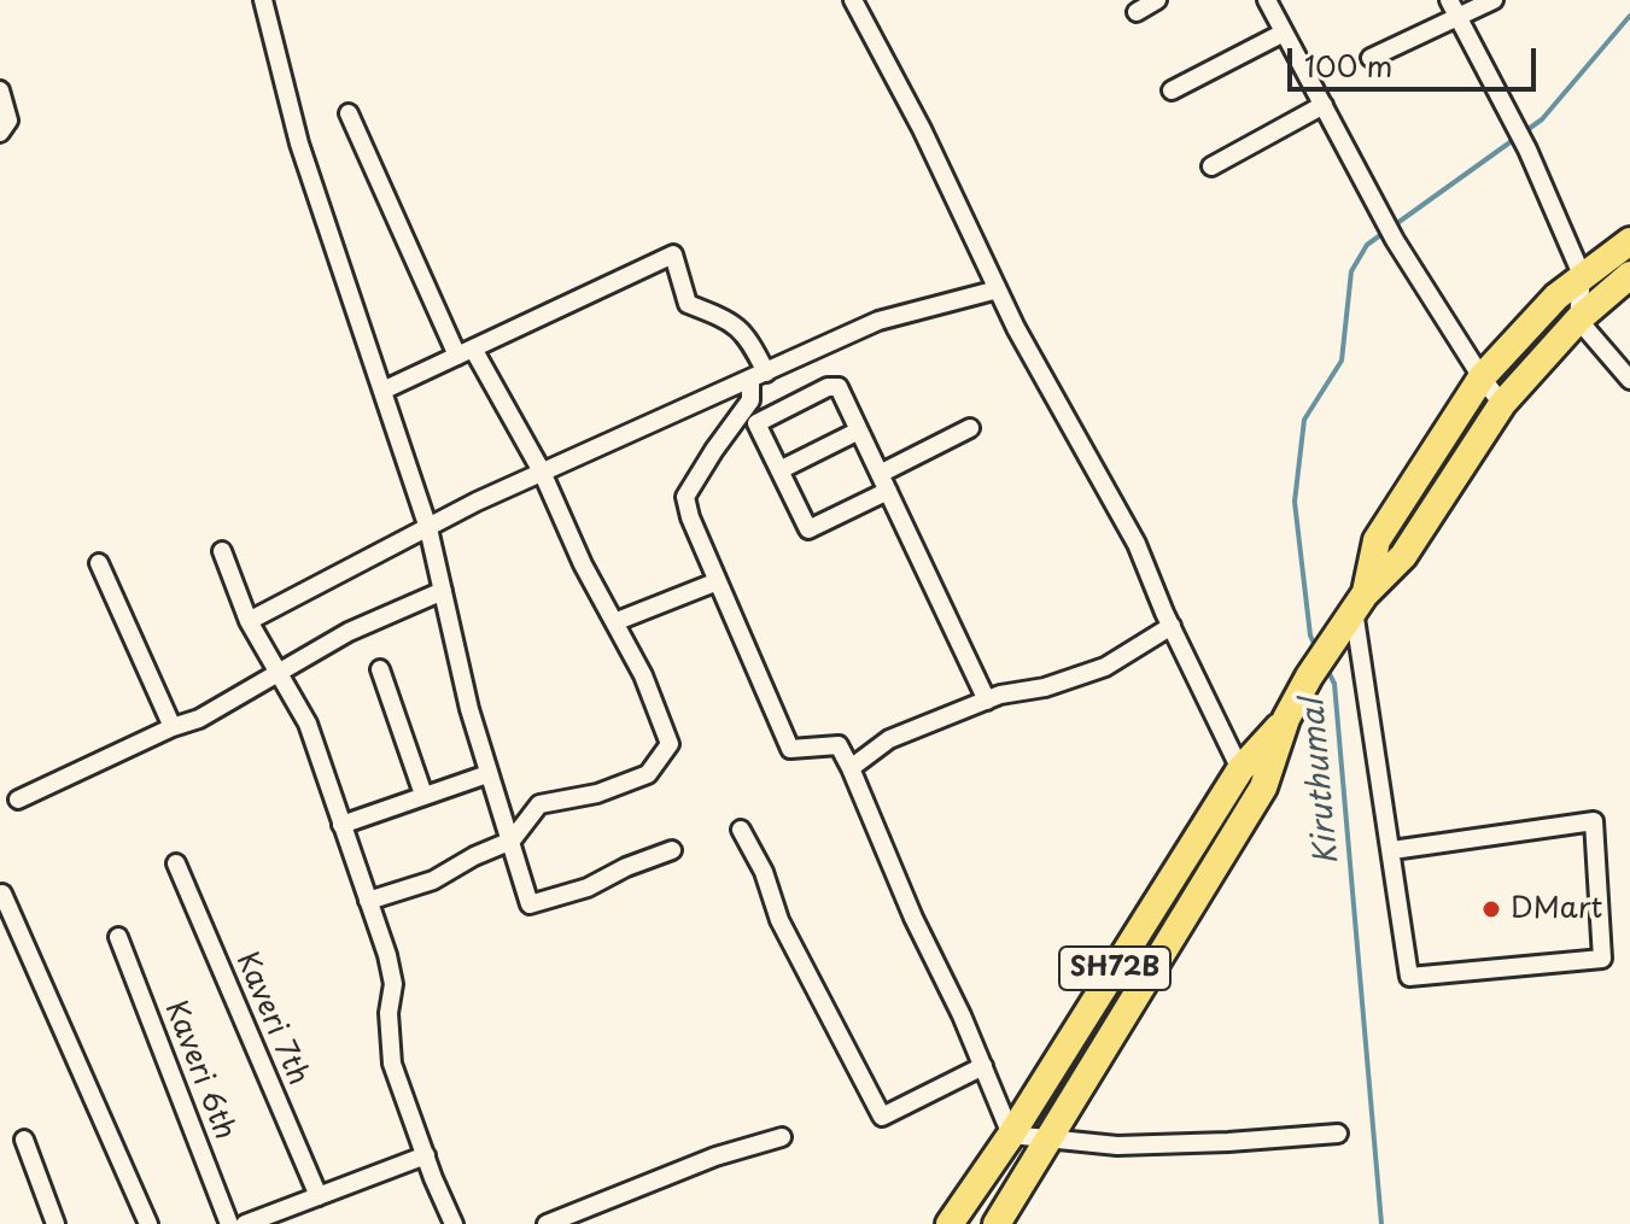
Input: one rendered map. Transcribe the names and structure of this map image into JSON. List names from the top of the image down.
{
  "streets": {
    "main road": ["SH72B"],
    "street": ["Kaveri 7th", "Kaveri 6th"]
  },
  "water": ["Kiruthumal"],
  "places": ["DMart"],
  "scale_bar": "100 m"
}
